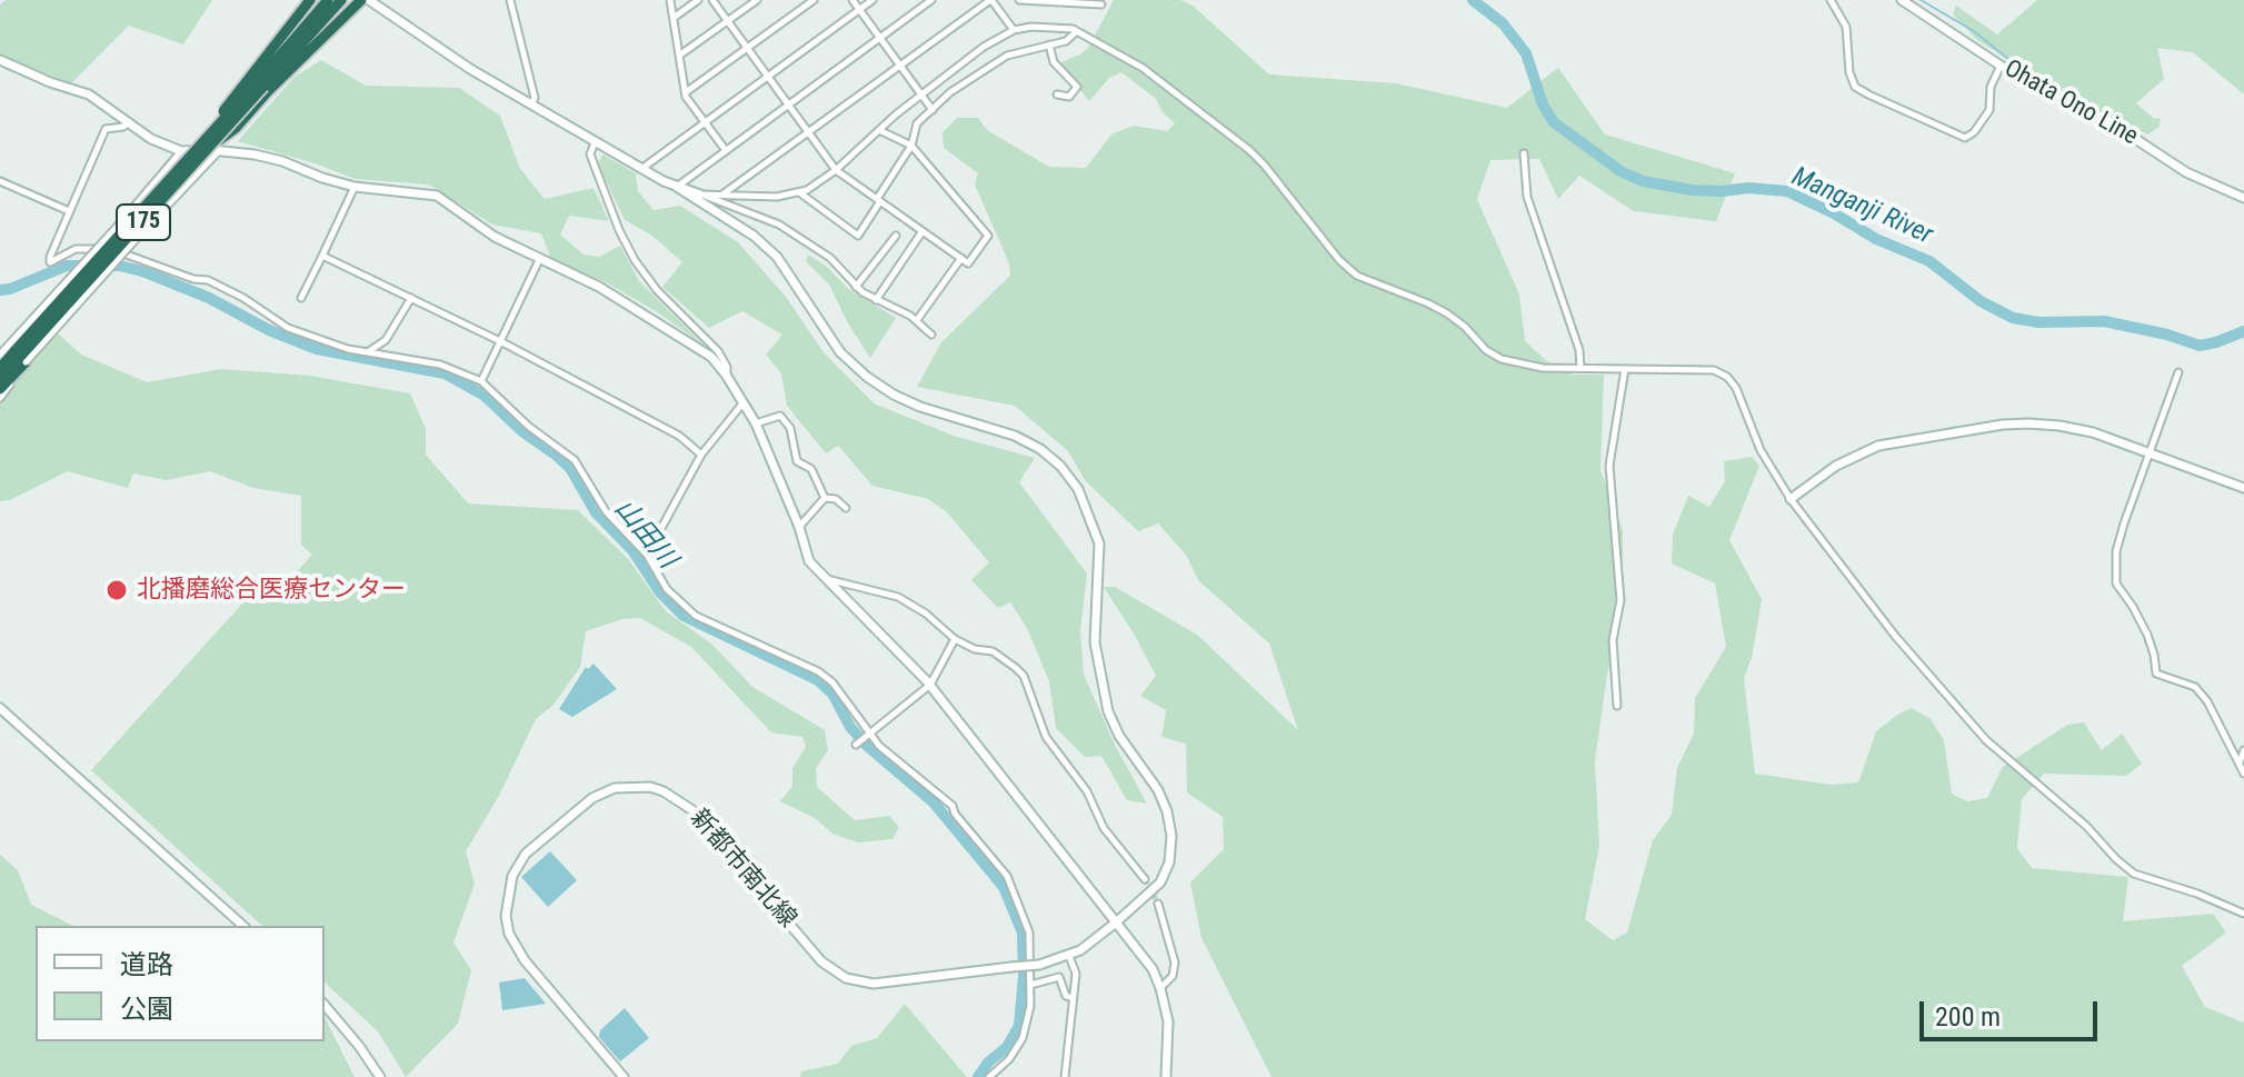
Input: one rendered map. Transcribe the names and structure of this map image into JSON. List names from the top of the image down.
{
  "streets": {
    "highway": ["175"],
    "street": ["Ohata Ono Line", "新都市南北線"]
  },
  "water": ["Manganji River", "山田川"],
  "places": ["北播磨総合医療センター"],
  "legend": ["道路", "公園"],
  "scale_bar": "200 m"
}
